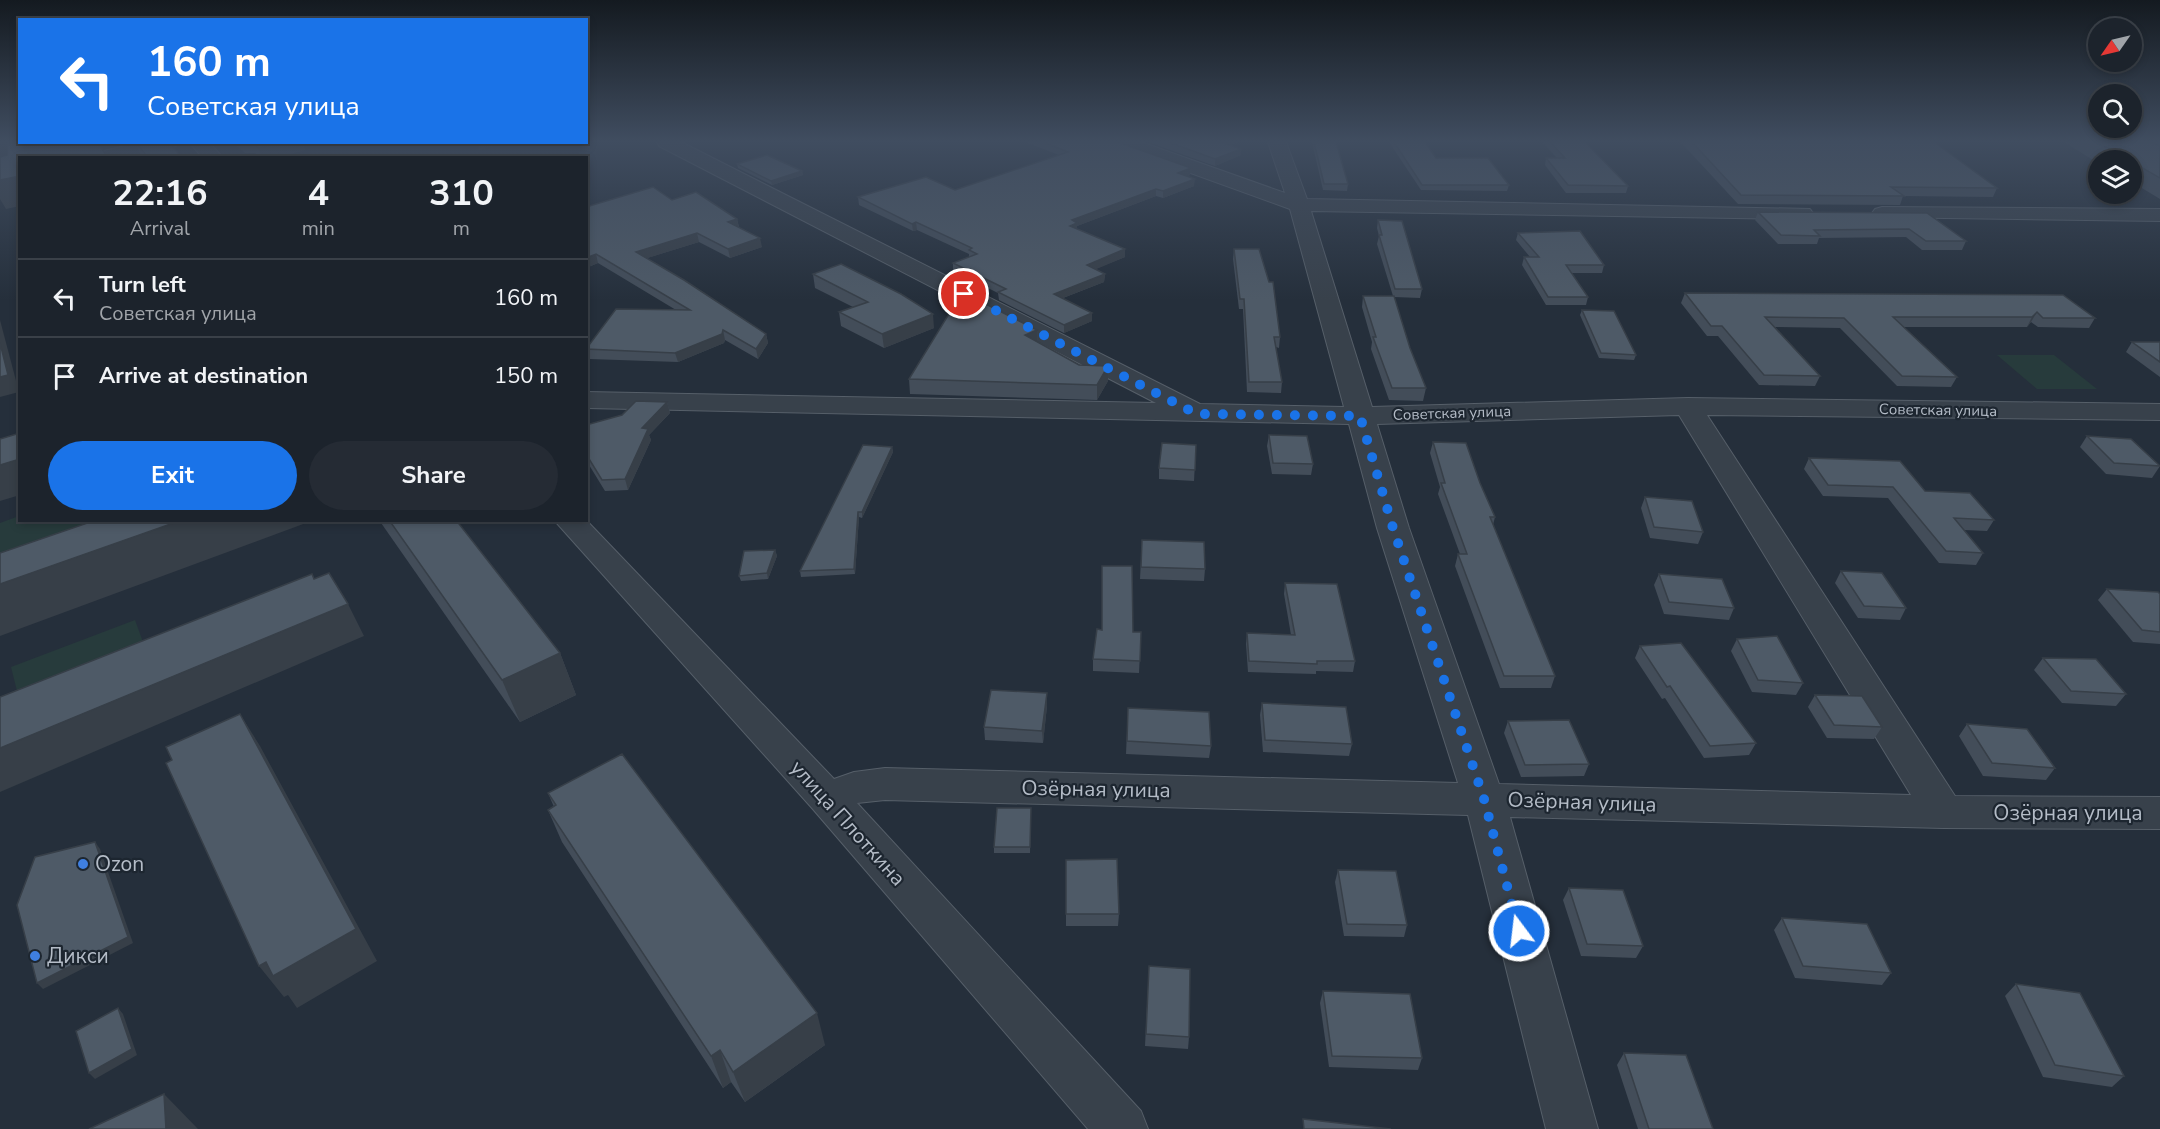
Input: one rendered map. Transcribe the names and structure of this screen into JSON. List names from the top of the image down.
{
  "streets": {
    "street": ["Советская улица", "Озёрная улица", "улица Плоткина"]
  },
  "crossings": [
    ["Озёрная улица", "улица Плоткина"]
  ],
  "places": ["Ozon", "Дикси"],
  "north": "bottom left",
  "page": {
    "turn": ["160 m", "Советская улица"],
    "eta": [
      "22:16",
      "Arrival",
      "4",
      "min",
      "310",
      "m"
    ],
    "list": [
      {
        "name": "Turn left",
        "note": "Советская улица",
        "value": "160 m"
      },
      {
        "name": "Arrive at destination",
        "value": "150 m"
      }
    ],
    "buttons": ["Exit", "Share"]
  }
}
